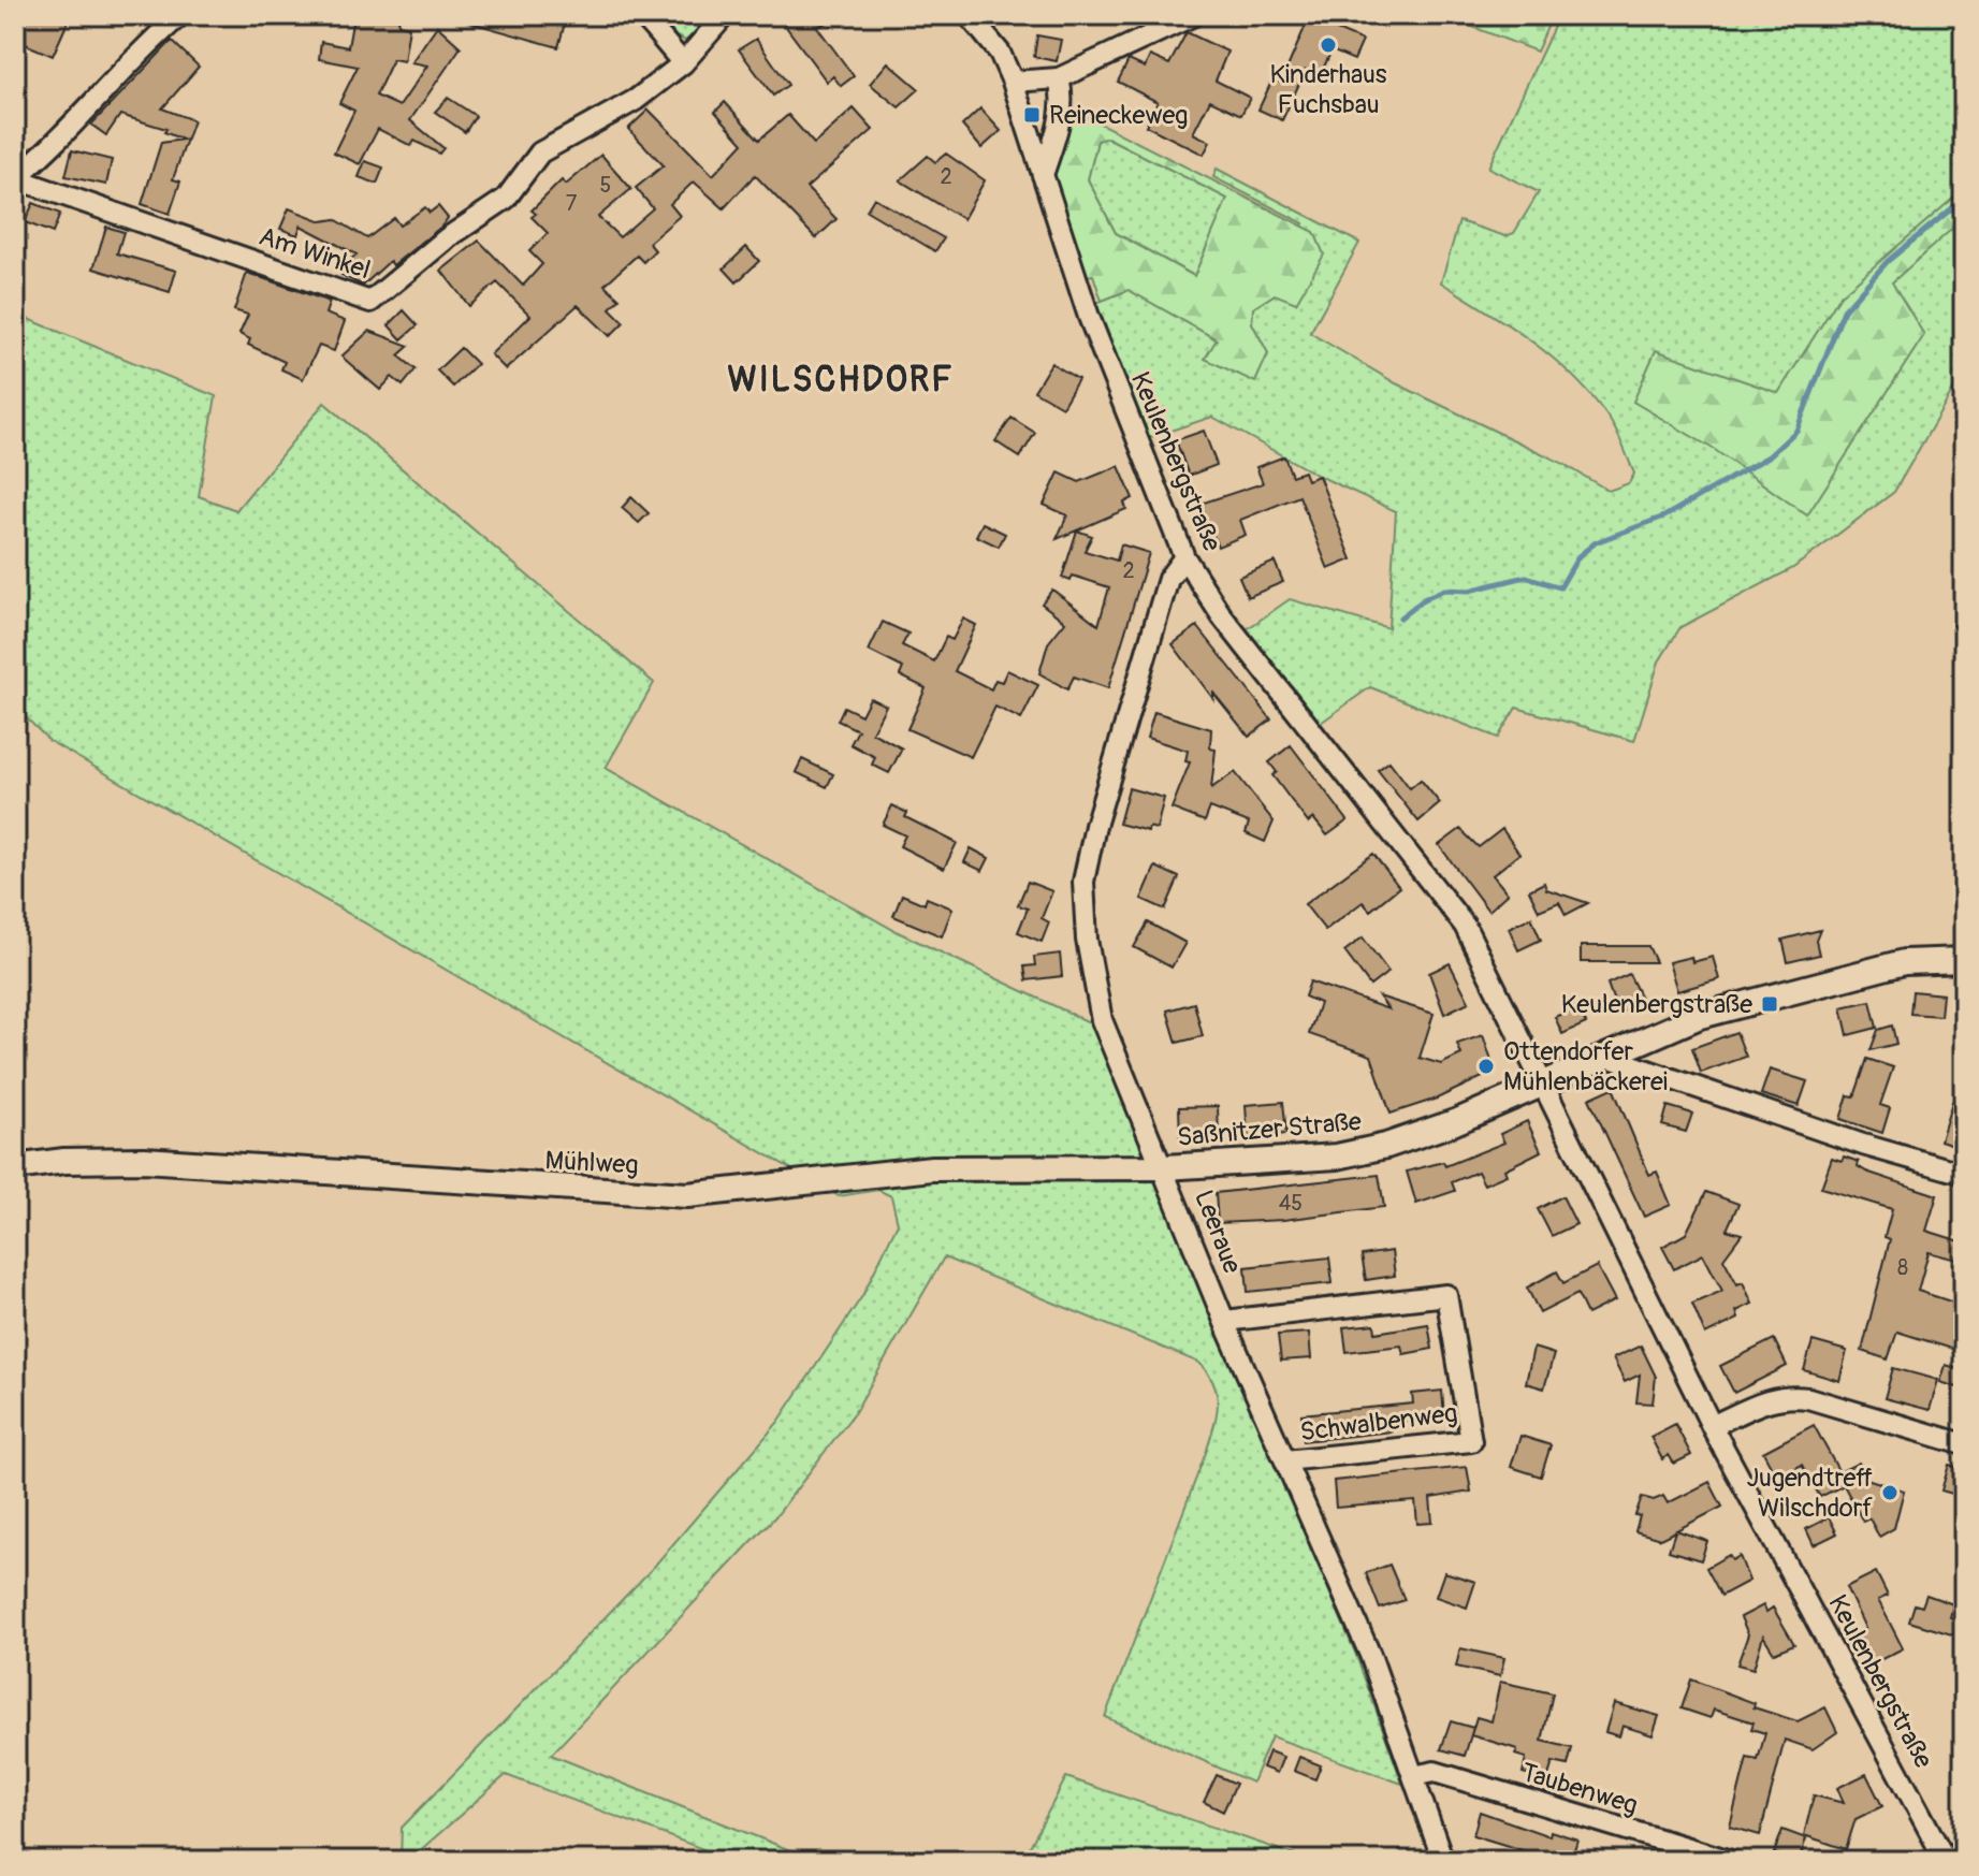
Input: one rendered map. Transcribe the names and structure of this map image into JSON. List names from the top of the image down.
{
  "streets": {
    "street": [
      "Am Winkel",
      "Keulenbergstraße",
      "Saßnitzer Straße",
      "Mühlweg",
      "Leeraue",
      "Schwalbenweg",
      "Taubenweg"
    ]
  },
  "crossings": [
    ["Keulenbergstraße", "Saßnitzer Straße"],
    ["Keulenbergstraße", "Leeraue"],
    ["Saßnitzer Straße", "Mühlweg"],
    ["Saßnitzer Straße", "Leeraue"],
    ["Mühlweg", "Leeraue"],
    ["Leeraue", "Schwalbenweg"],
    ["Leeraue", "Taubenweg"]
  ],
  "districts": ["WILSCHDORF"],
  "places": {
    "other": ["Kinderhaus Fuchsbau", "Ottendorfer Mühlenbäckerei", "Jugendtreff Wilschdorf"],
    "transit": ["Reineckeweg", "Keulenbergstraße"]
  },
  "house_numbers": [
    "2",
    "5",
    "7",
    "2",
    "45",
    "8"
  ]
}
